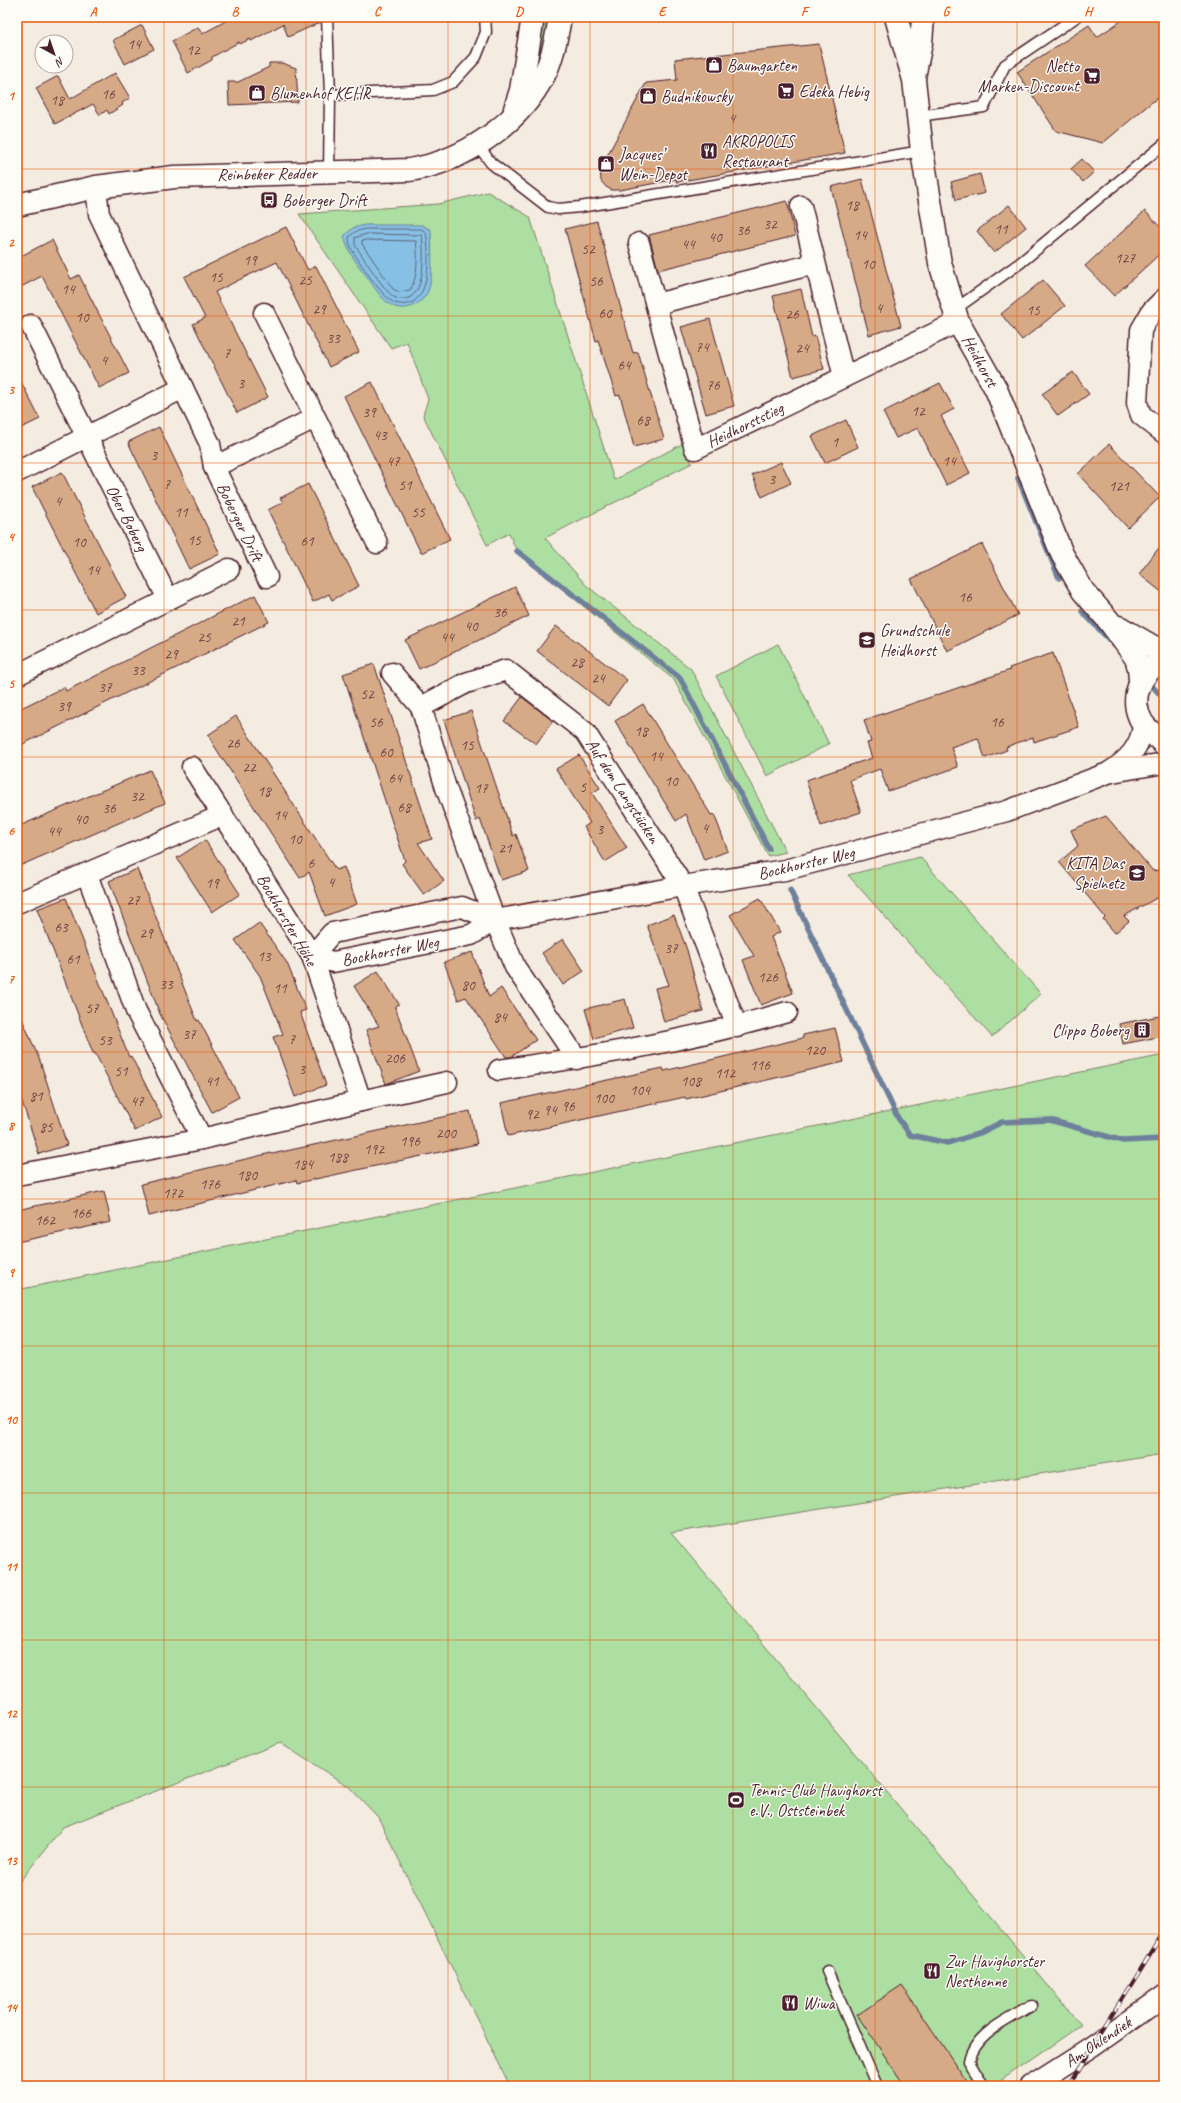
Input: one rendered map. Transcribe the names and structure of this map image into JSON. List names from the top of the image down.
{
  "streets": {
    "street": [
      "Reinbeker Redder",
      "Heidhorst",
      "Heidhorststieg",
      "Ober Boberg",
      "Boberger Drift",
      "Auf dem Langstücken",
      "Bockhorster Weg",
      "Bockhorster Höhe",
      "Am Ohlendiek"
    ]
  },
  "crossings": [
    ["Reinbeker Redder", "Boberger Drift"],
    ["Heidhorst", "Heidhorststieg"],
    ["Heidhorst", "Bockhorster Weg"],
    ["Auf dem Langstücken", "Bockhorster Weg"],
    ["Bockhorster Weg", "Bockhorster Höhe"]
  ],
  "places": {
    "shop": [
      "Baumgarten",
      "Blumenhof KEHR",
      "Budnikowsky",
      "Jacques’ Wein-Depot"
    ],
    "supermarket": ["Netto Marken-Discount", "Edeka Hebig"],
    "restaurant": ["AKROPOLIS Restaurant", "Zur Havighorster Nesthenne", "Wiwa"],
    "bus stop": ["Boberger Drift"],
    "school or university": ["Grundschule Heidhorst", "KITA Das Spielnetz"],
    "building": ["Clippo Boberg"],
    "sports": ["Tennis-Club Havighorst e.V., Oststeinbek"]
  },
  "house_numbers": [
    "14",
    "12",
    "16",
    "18",
    "4",
    "18",
    "32",
    "11",
    "36",
    "14",
    "40",
    "44",
    "52",
    "127",
    "19",
    "10",
    "15",
    "25",
    "56",
    "14",
    "4",
    "29",
    "15",
    "60",
    "26",
    "10",
    "33",
    "74",
    "24",
    "7",
    "4",
    "64",
    "3",
    "76",
    "12",
    "39",
    "68",
    "43",
    "1",
    "3",
    "47",
    "14",
    "3",
    "7",
    "51",
    "121",
    "4",
    "11",
    "55",
    "15",
    "61",
    "10",
    "14",
    "16",
    "36",
    "21",
    "40",
    "25",
    "44",
    "29",
    "28",
    "33",
    "24",
    "37",
    "52",
    "39",
    "56",
    "16",
    "18",
    "26",
    "15",
    "60",
    "14",
    "22",
    "64",
    "10",
    "5",
    "17",
    "18",
    "32",
    "68",
    "36",
    "14",
    "40",
    "4",
    "3",
    "44",
    "10",
    "21",
    "6",
    "4",
    "19",
    "27",
    "63",
    "29",
    "37",
    "13",
    "61",
    "126",
    "33",
    "80",
    "11",
    "57",
    "84",
    "37",
    "7",
    "53",
    "120",
    "206",
    "116",
    "3",
    "51",
    "112",
    "41",
    "108",
    "104",
    "81",
    "100",
    "47",
    "96",
    "94",
    "92",
    "85",
    "200",
    "196",
    "192",
    "188",
    "184",
    "180",
    "176",
    "172",
    "166",
    "162"
  ],
  "north": "bottom right",
  "grid": {
    "columns": [
      "A",
      "B",
      "C",
      "D",
      "E",
      "F",
      "G",
      "H"
    ],
    "rows": [
      "1",
      "2",
      "3",
      "4",
      "5",
      "6",
      "7",
      "8",
      "9",
      "10",
      "11",
      "12",
      "13",
      "14"
    ]
  }
}
